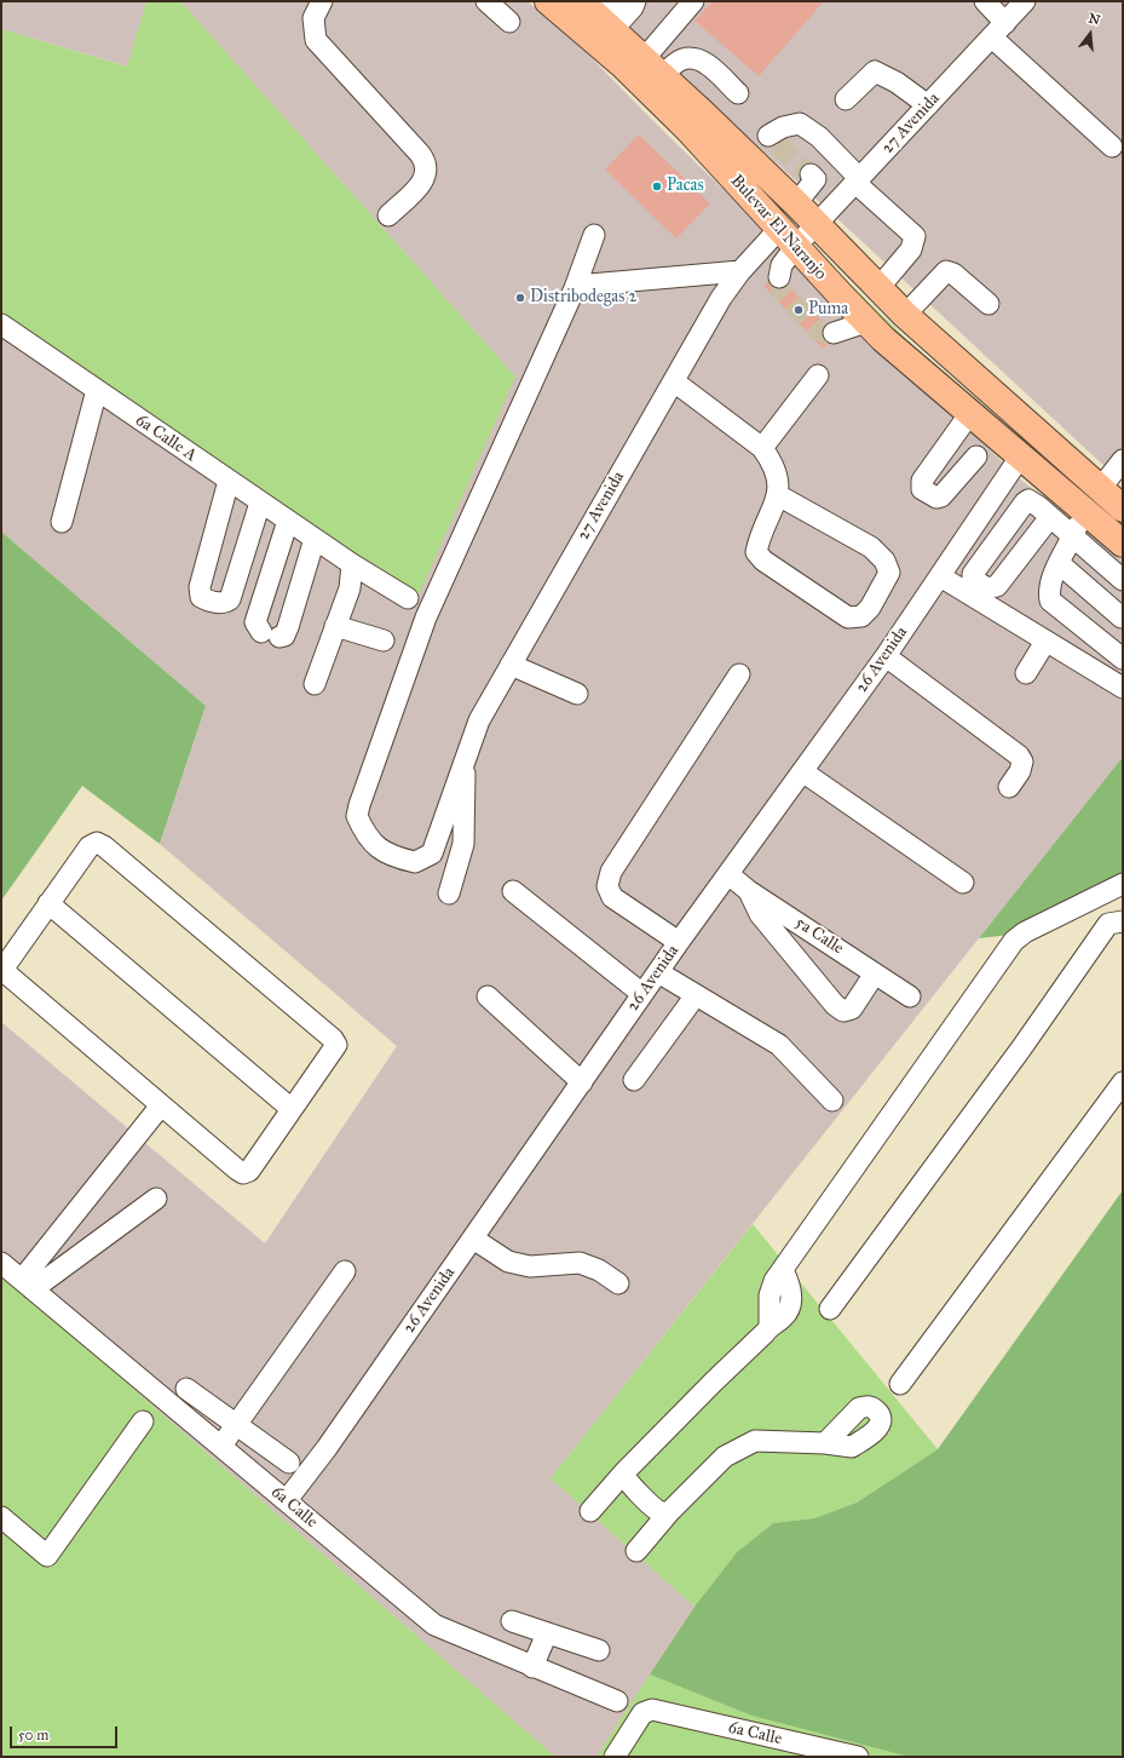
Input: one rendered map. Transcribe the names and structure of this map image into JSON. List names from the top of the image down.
{
  "streets": {
    "main road": ["Bulevar El Naranjo"],
    "street": [
      "27 Avenida",
      "6a Calle A",
      "26 Avenida",
      "5a Calle",
      "6a Calle"
    ]
  },
  "crossings": [
    ["27 Avenida", "Bulevar El Naranjo"],
    ["Bulevar El Naranjo", "26 Avenida"],
    ["26 Avenida", "5a Calle"],
    ["26 Avenida", "6a Calle"]
  ],
  "places": ["Pacas", "Distribodegas 2", "Puma"],
  "scale_bar": "50 m",
  "north": "top"
}
